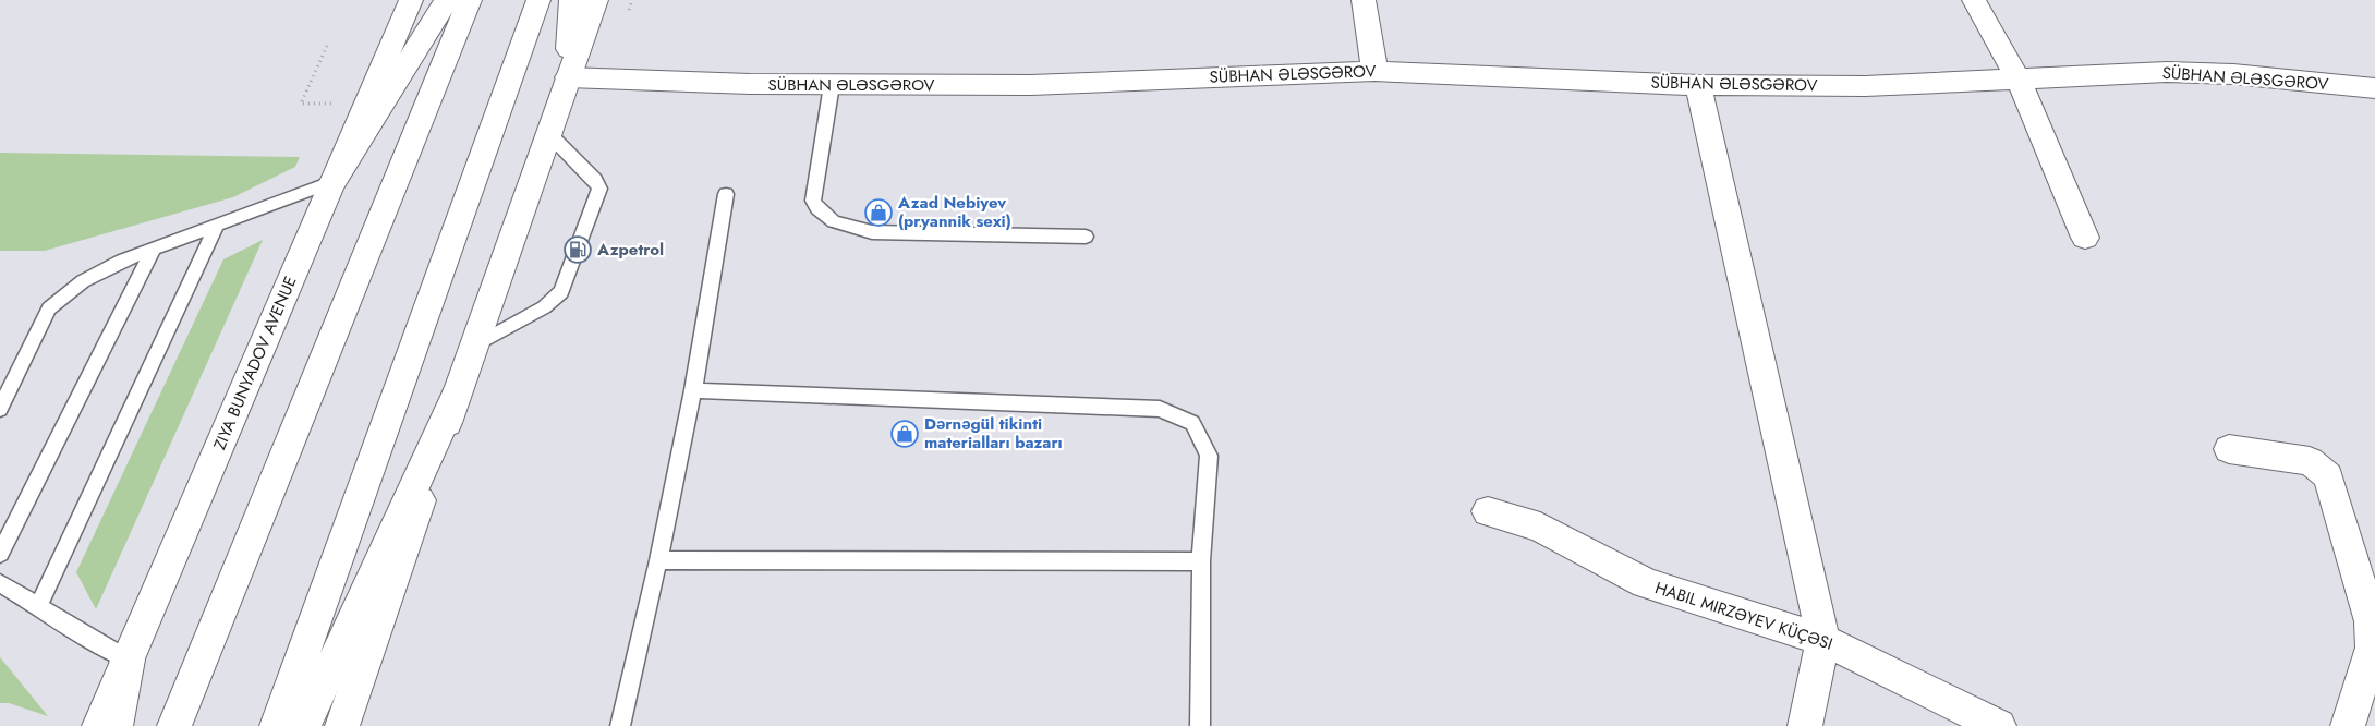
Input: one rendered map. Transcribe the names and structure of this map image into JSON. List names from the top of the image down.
{
  "streets": {
    "main road": ["SÜBHAN ƏLƏSGƏROV", "ZIYA BUNYADOV AVENUE", "HABIL MIRZƏYEV KÜÇƏSI"]
  },
  "places": {
    "shop": ["Azad Nebiyev (pryannik sexi)", "Dərnəgül tikinti materialları bazarı"],
    "fuel station": ["Azpetrol"]
  }
}
